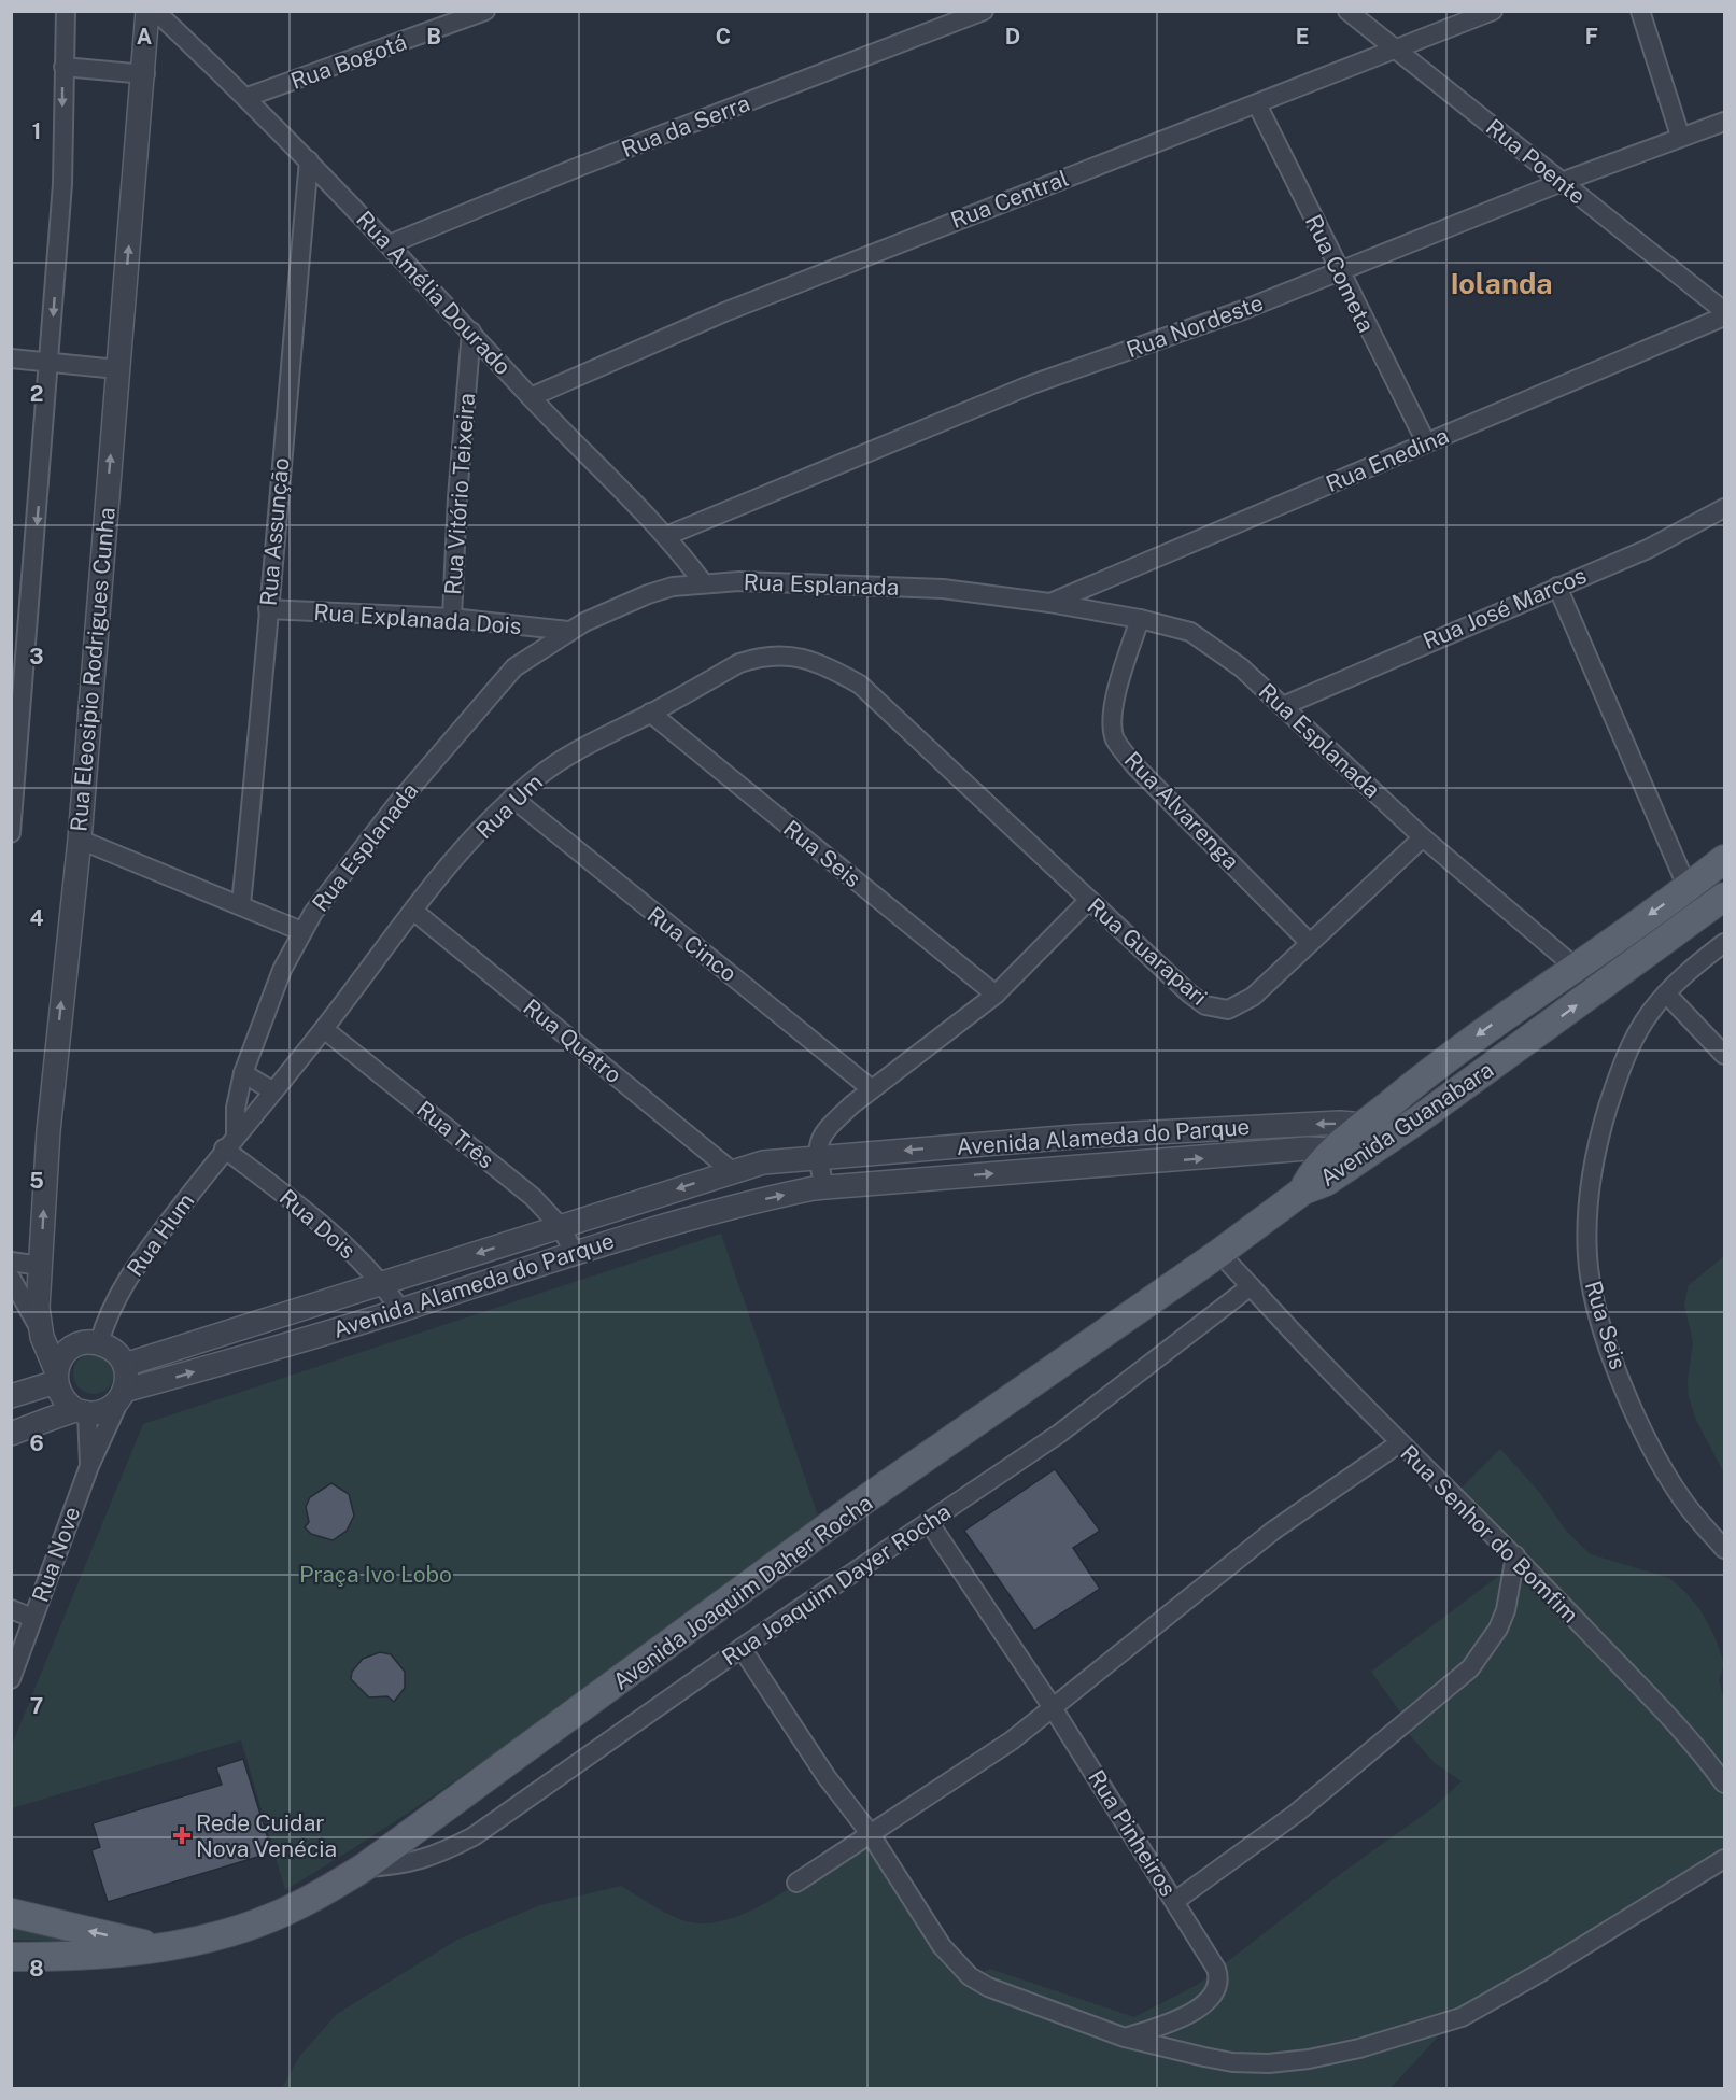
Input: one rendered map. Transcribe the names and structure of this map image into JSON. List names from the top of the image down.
{
  "streets": {
    "main road": ["Avenida Guanabara", "Avenida Joaquim Daher Rocha"],
    "street": [
      "Rua Bogotá",
      "Rua da Serra",
      "Rua Poente",
      "Rua Central",
      "Rua Cometa",
      "Rua Amélia Dourado",
      "Rua Nordeste",
      "Rua Enedina",
      "Rua Vitório Teixeira",
      "Rua Assunção",
      "Rua Esplanada",
      "Rua José Marcos",
      "Rua Explanada Dois",
      "Rua Eleosipio Rodrigues Cunha",
      "Rua Um",
      "Rua Alvarenga",
      "Rua Seis",
      "Rua Cinco",
      "Rua Guarapari",
      "Rua Quatro",
      "Rua Três",
      "Avenida Alameda do Parque",
      "Rua Dois",
      "Rua Hum",
      "Rua Senhor do Bomfim",
      "Rua Nove",
      "Rua Joaquim Dayer Rocha",
      "Rua Pinheiros"
    ]
  },
  "crossings": [
    ["Rua Bogotá", "Rua Amélia Dourado"],
    ["Rua da Serra", "Rua Amélia Dourado"],
    ["Rua Poente", "Rua Central"],
    ["Rua Poente", "Rua Nordeste"],
    ["Rua Central", "Rua Cometa"],
    ["Rua Central", "Rua Amélia Dourado"],
    ["Rua Cometa", "Rua Nordeste"],
    ["Rua Cometa", "Rua Enedina"],
    ["Rua Amélia Dourado", "Rua Nordeste"],
    ["Rua Amélia Dourado", "Rua Vitório Teixeira"],
    ["Rua Amélia Dourado", "Rua Assunção"],
    ["Rua Amélia Dourado", "Rua Esplanada"],
    ["Rua Enedina", "Rua Esplanada"],
    ["Rua Vitório Teixeira", "Rua Explanada Dois"],
    ["Rua Assunção", "Rua Explanada Dois"],
    ["Rua Esplanada", "Rua José Marcos"],
    ["Rua Esplanada", "Rua Explanada Dois"],
    ["Rua Esplanada", "Rua Um"],
    ["Rua Esplanada", "Rua Alvarenga"],
    ["Rua Esplanada", "Rua Guarapari"],
    ["Rua Esplanada", "Avenida Guanabara"],
    ["Rua Esplanada", "Rua Dois"],
    ["Rua Esplanada", "Rua Hum"],
    ["Rua Um", "Rua Seis"],
    ["Rua Um", "Rua Cinco"],
    ["Rua Um", "Rua Guarapari"],
    ["Rua Um", "Rua Quatro"],
    ["Rua Um", "Rua Três"],
    ["Rua Um", "Rua Dois"],
    ["Rua Um", "Rua Hum"],
    ["Rua Alvarenga", "Rua Guarapari"],
    ["Rua Quatro", "Avenida Alameda do Parque"],
    ["Avenida Guanabara", "Avenida Alameda do Parque"],
    ["Avenida Guanabara", "Avenida Joaquim Daher Rocha"],
    ["Rua Três", "Avenida Alameda do Parque"],
    ["Avenida Alameda do Parque", "Rua Dois"],
    ["Avenida Alameda do Parque", "Rua Hum"],
    ["Rua Dois", "Rua Hum"],
    ["Rua Senhor do Bomfim", "Rua Joaquim Dayer Rocha"],
    ["Rua Joaquim Dayer Rocha", "Avenida Joaquim Daher Rocha"],
    ["Rua Joaquim Dayer Rocha", "Rua Pinheiros"]
  ],
  "districts": ["Iolanda"],
  "parks": ["Praça Ivo Lobo"],
  "places": {
    "health": ["Rede Cuidar Nova Venécia"]
  },
  "grid": {
    "columns": [
      "A",
      "B",
      "C",
      "D",
      "E",
      "F"
    ],
    "rows": [
      "1",
      "2",
      "3",
      "4",
      "5",
      "6",
      "7",
      "8"
    ]
  }
}
